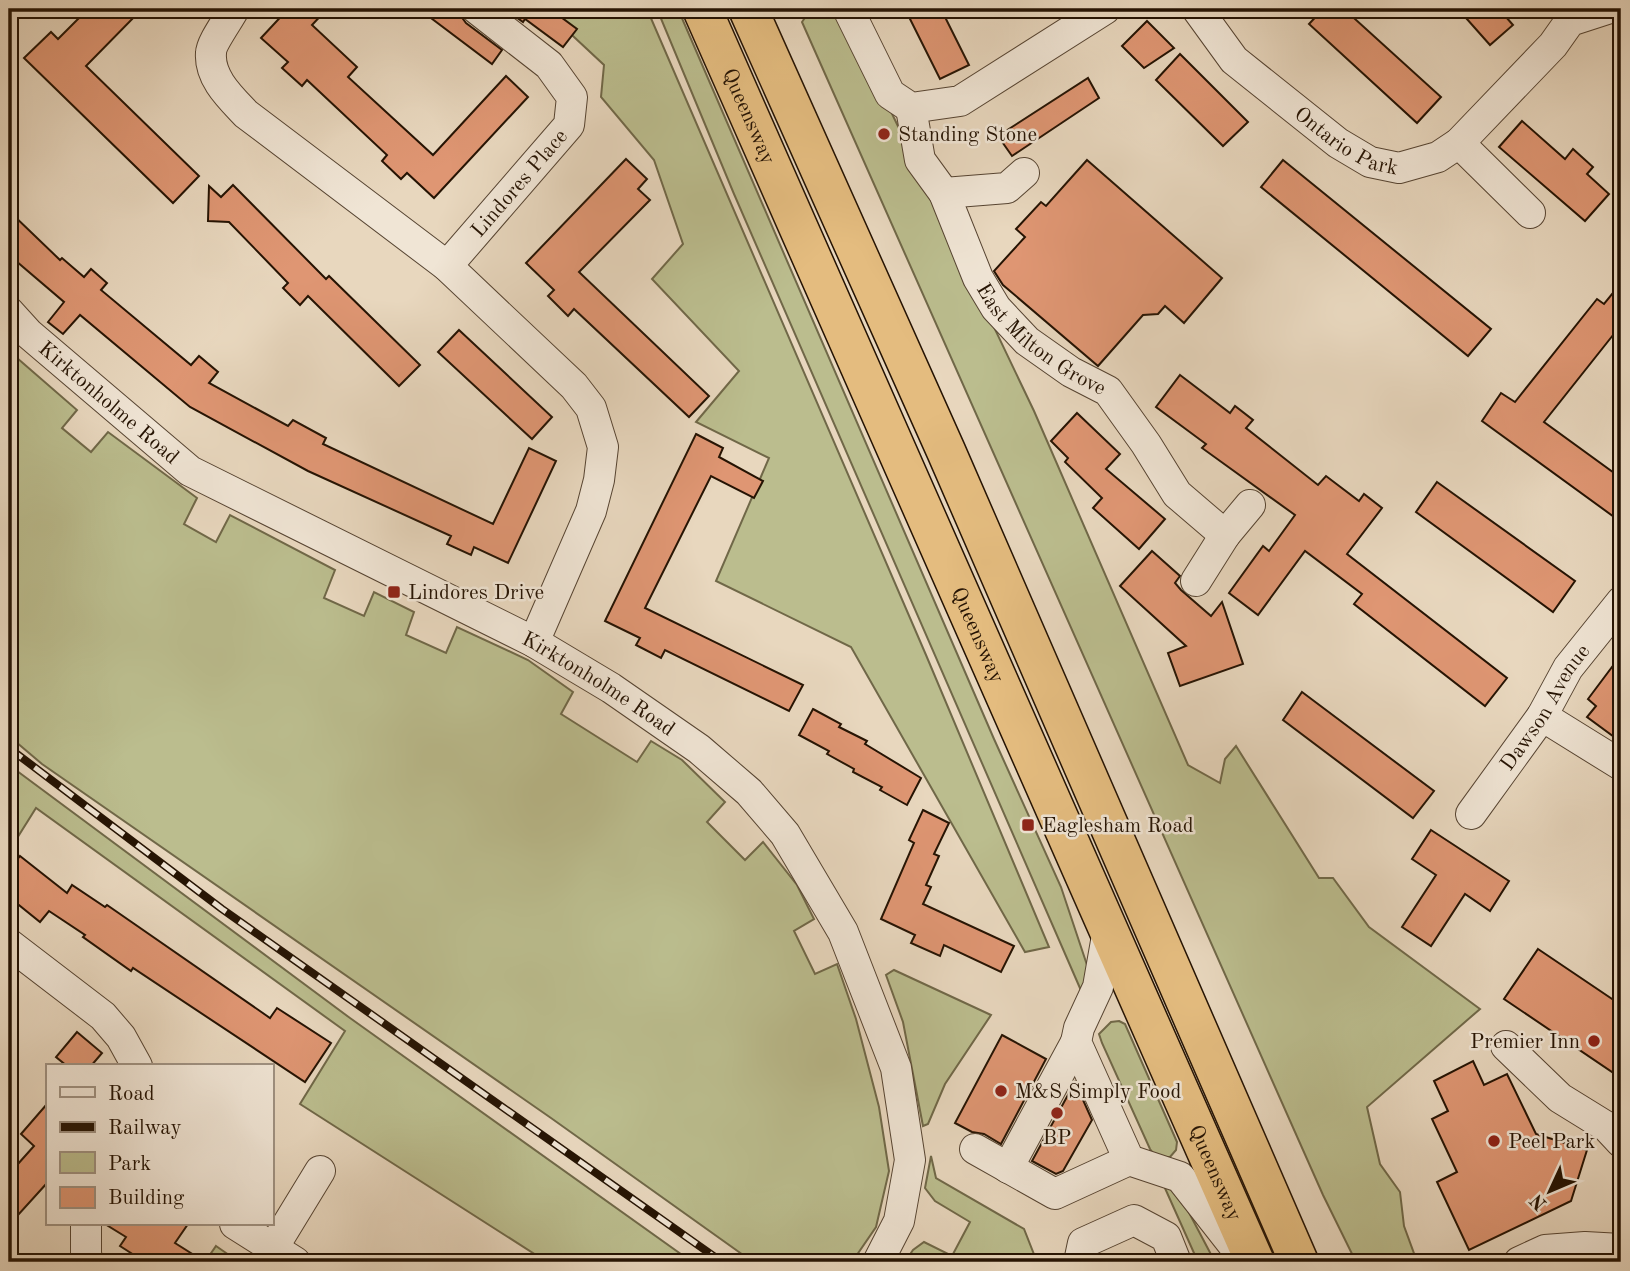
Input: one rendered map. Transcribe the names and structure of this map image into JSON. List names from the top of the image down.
{
  "streets": {
    "highway": ["Queensway"],
    "street": [
      "Ontario Park",
      "Lindores Place",
      "East Milton Grove",
      "Kirktonholme Road",
      "Dawson Avenue"
    ]
  },
  "places": {
    "other": [
      "Standing Stone",
      "Premier Inn",
      "M&S Simply Food",
      "BP",
      "Peel Park"
    ],
    "transit": ["Lindores Drive", "Eaglesham Road"]
  },
  "legend": [
    "Road",
    "Railway",
    "Park",
    "Building"
  ],
  "north": "bottom left"
}
